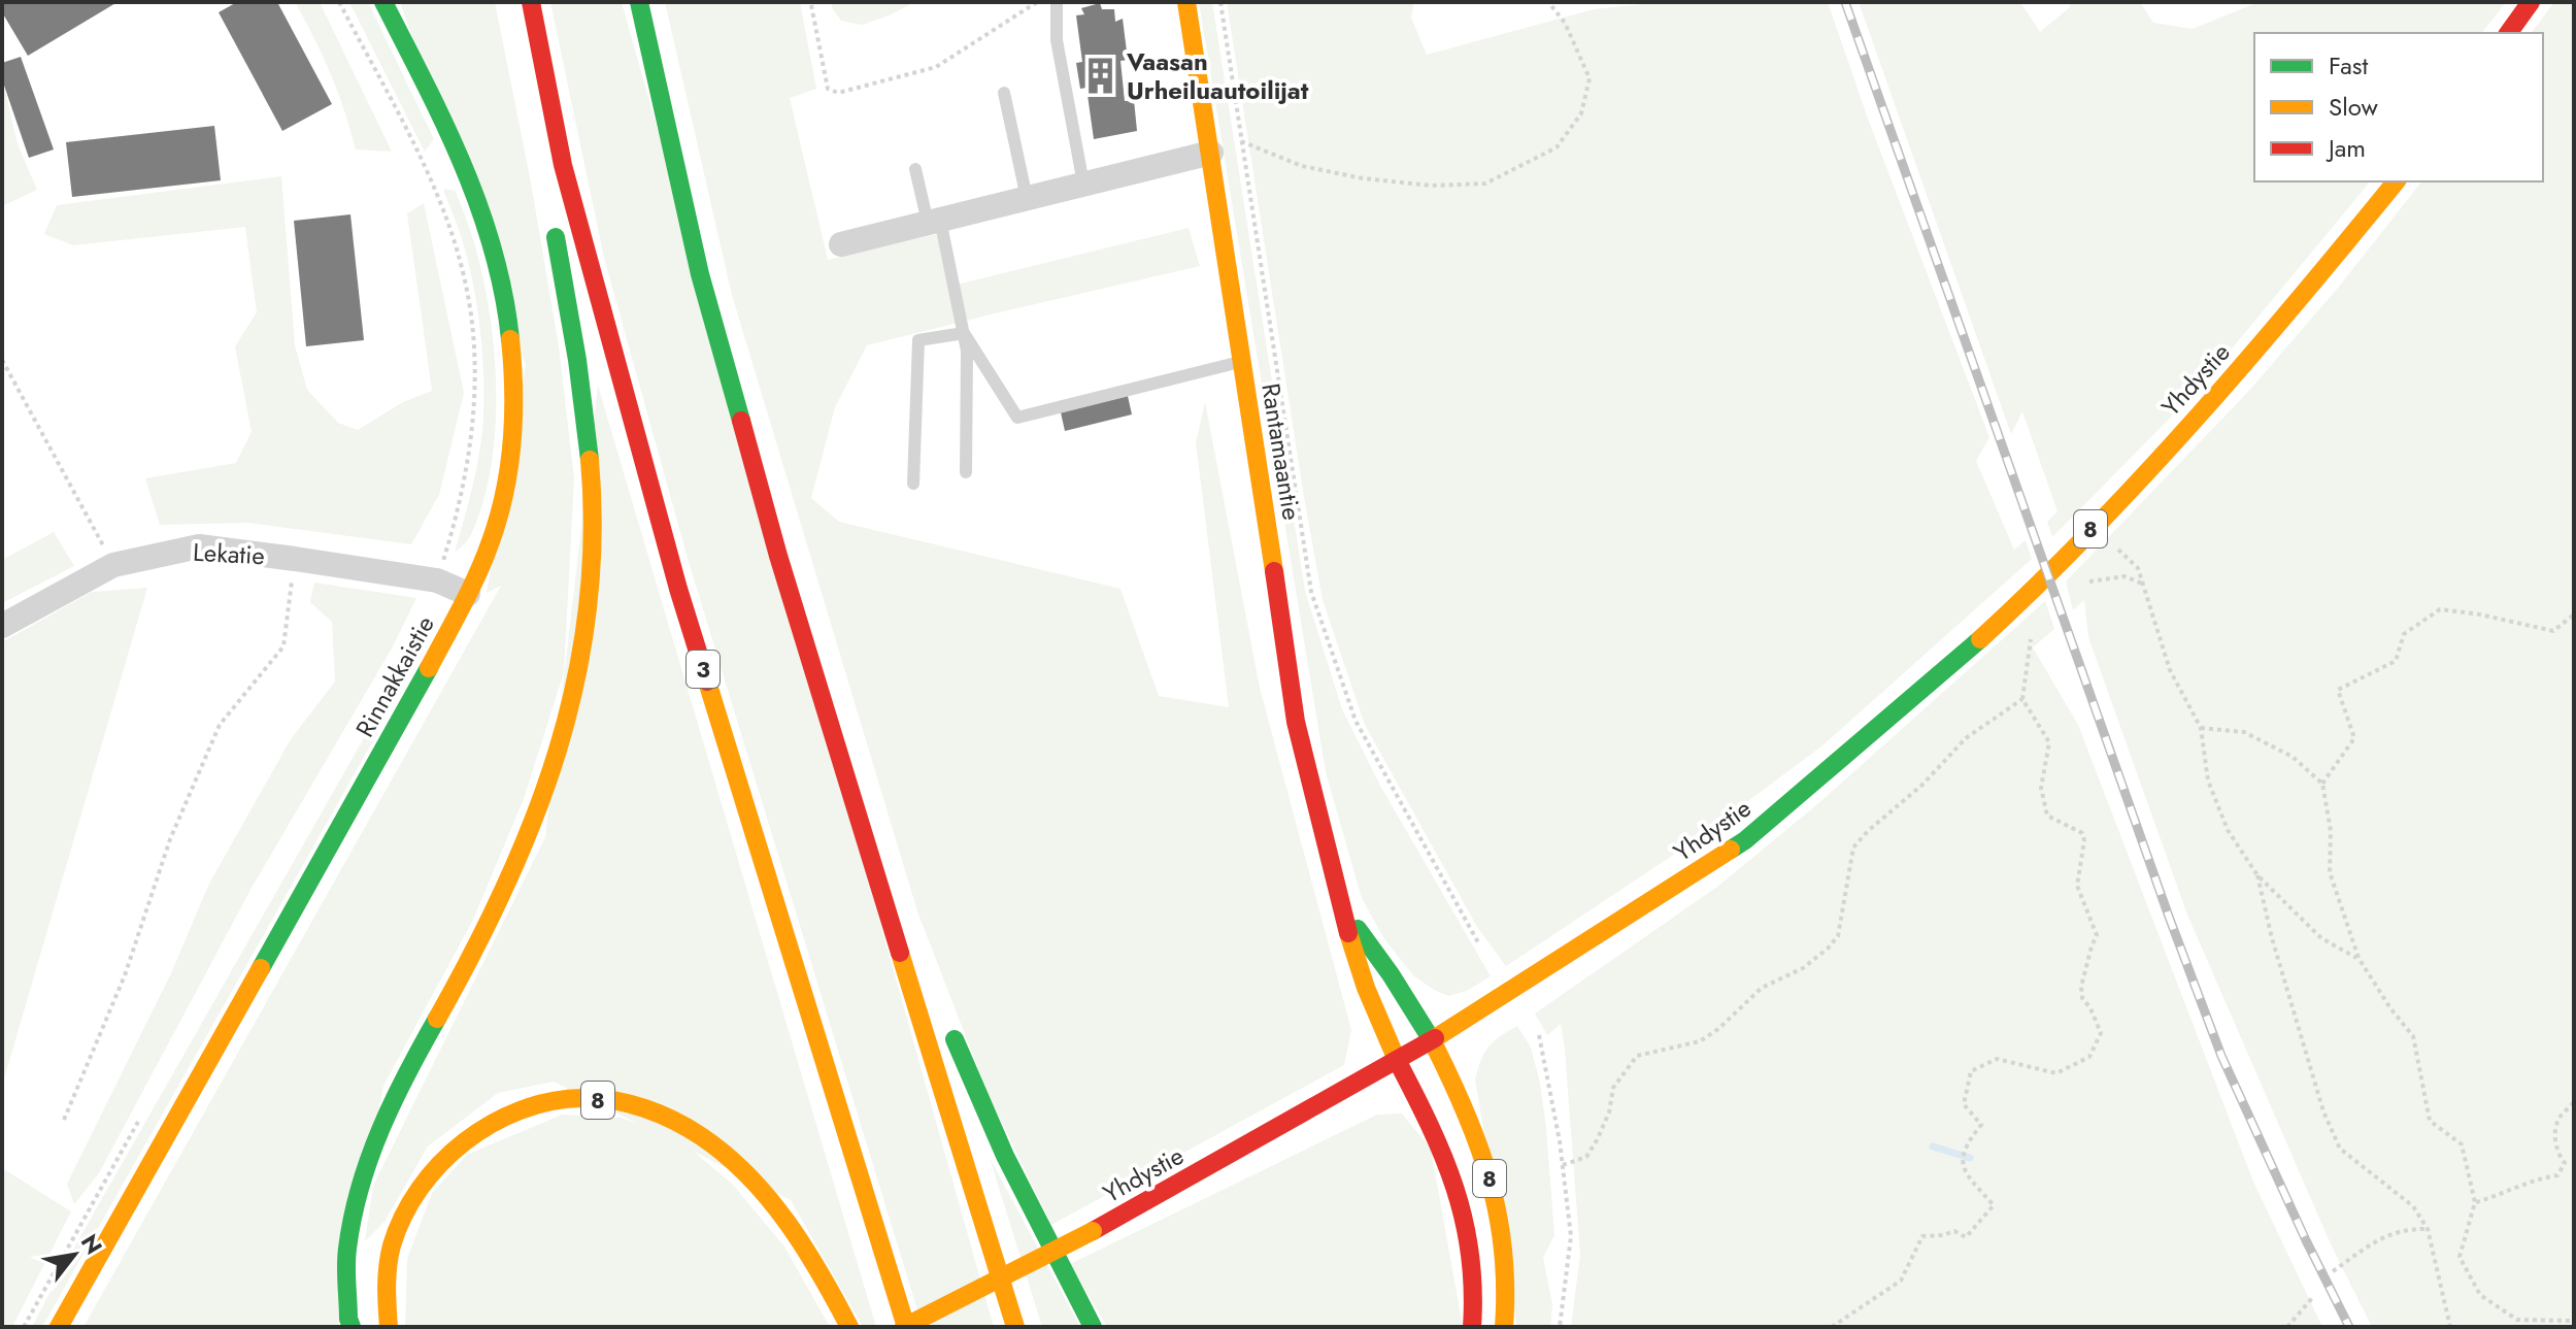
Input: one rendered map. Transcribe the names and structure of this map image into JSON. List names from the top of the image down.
{
  "streets": {
    "main road": [
      "Yhdystie",
      "Rantamaantie",
      "8",
      "3",
      "Rinnakkaistie"
    ],
    "street": ["Lekatie"]
  },
  "crossings": [
    ["Yhdystie", "Rantamaantie"],
    ["Yhdystie", "8"],
    ["Yhdystie", "3"],
    ["Rantamaantie", "8"],
    ["Lekatie", "Rinnakkaistie"]
  ],
  "places": {
    "building": ["Vaasan Urheiluautoilijat"]
  },
  "legend": ["Fast", "Slow", "Jam"],
  "north": "top right"
}
